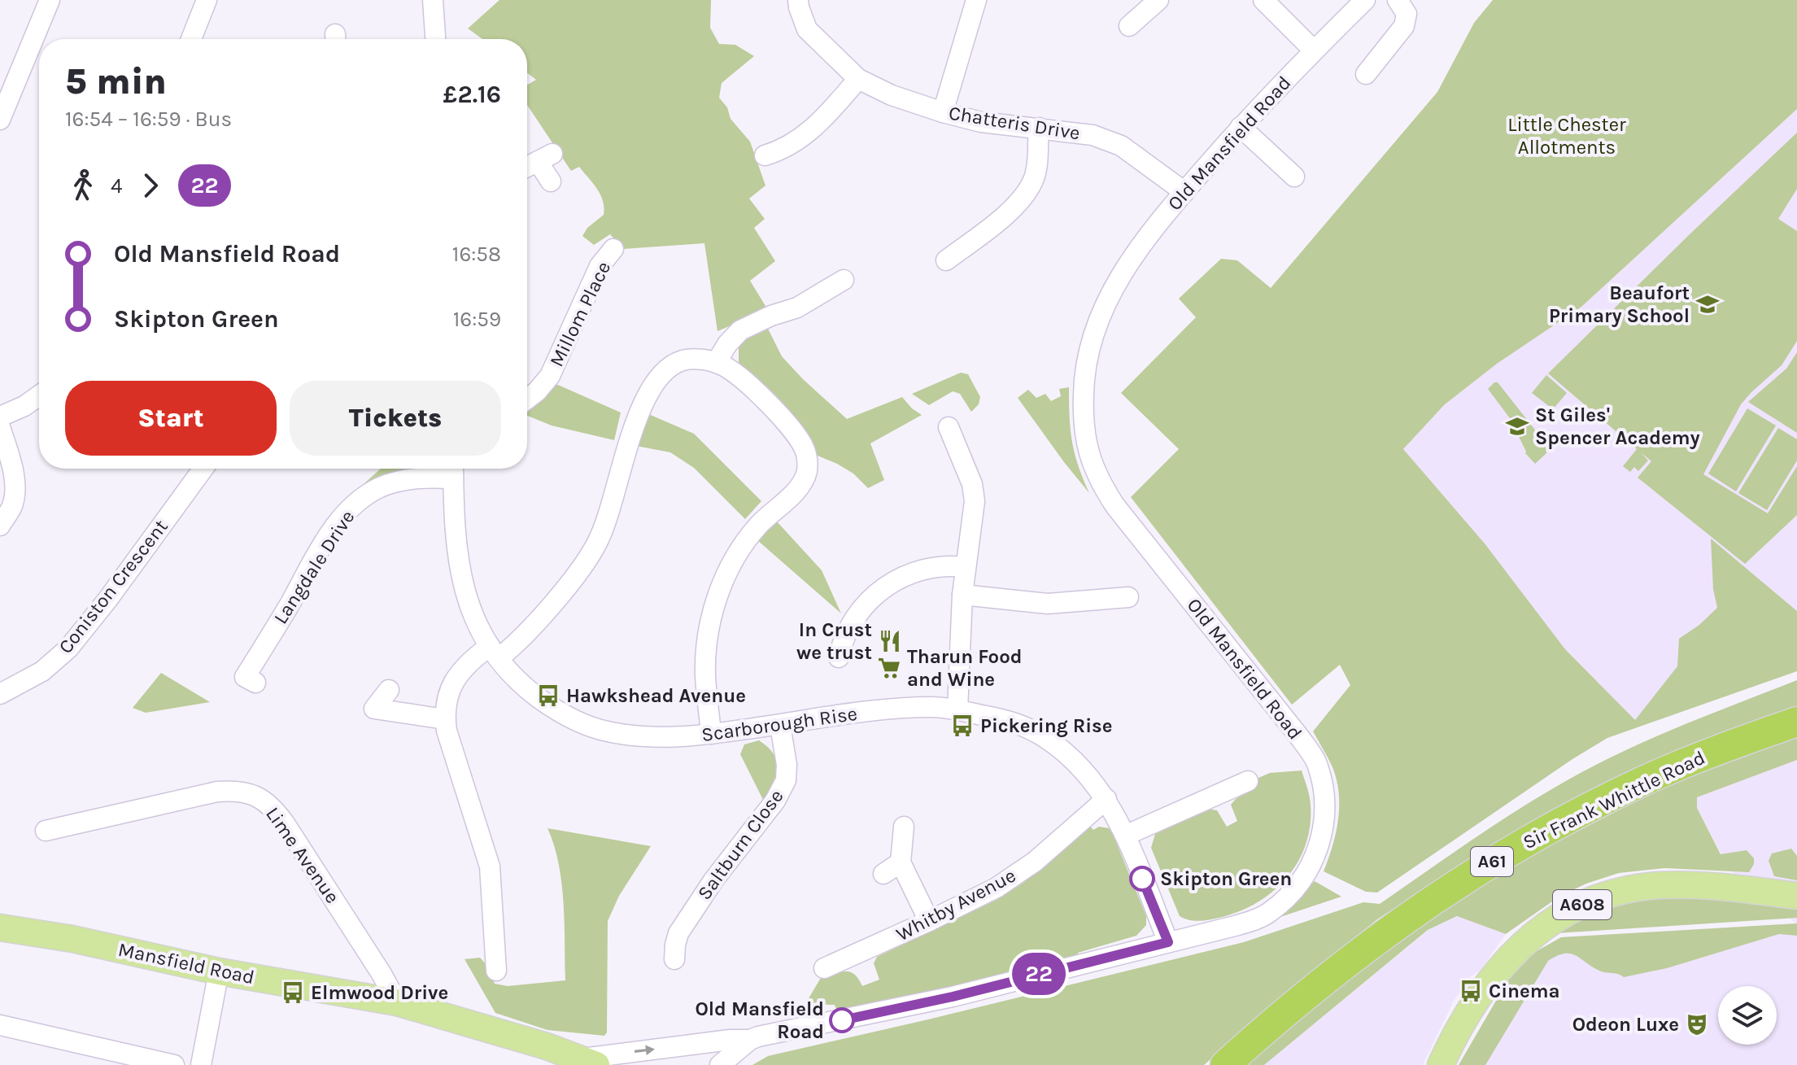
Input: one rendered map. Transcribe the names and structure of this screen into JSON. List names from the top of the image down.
{
  "streets": {
    "highway": ["Sir Frank Whittle Road", "A61"],
    "main road": ["A608", "Mansfield Road"],
    "street": [
      "Chatteris Drive",
      "Old Mansfield Road",
      "Millom Place",
      "Langdale Drive",
      "Coniston Crescent",
      "Scarborough Rise",
      "Saltburn Close",
      "Lime Avenue",
      "Whitby Avenue"
    ]
  },
  "crossings": [
    ["Chatteris Drive", "Old Mansfield Road"],
    ["Old Mansfield Road", "Scarborough Rise"],
    ["Old Mansfield Road", "Mansfield Road"],
    ["Langdale Drive", "Scarborough Rise"],
    ["Scarborough Rise", "Saltburn Close"],
    ["Scarborough Rise", "Whitby Avenue"],
    ["Lime Avenue", "Mansfield Road"]
  ],
  "parks": ["Little Chester Allotments"],
  "places": {
    "school or university": ["Beaufort Primary School", "St Giles' Spencer Academy"],
    "restaurant": ["In Crust we trust"],
    "supermarket": ["Tharun Food and Wine"],
    "bus stop": [
      "Hawkshead Avenue",
      "Pickering Rise",
      "Cinema",
      "Elmwood Drive"
    ],
    "other": ["Skipton Green", "Old Mansfield Road"],
    "theatre": ["Odeon Luxe"]
  },
  "lines": ["bus line 22"],
  "page": {
    "on_map": "22",
    "heading": ["5 min", "16:54 – 16:59 · Bus", "£2.16"],
    "legs": ["4", "22"],
    "list": [
      {
        "name": "Old Mansfield Road",
        "value": "16:58"
      },
      {
        "name": "Skipton Green",
        "value": "16:59"
      }
    ],
    "buttons": ["Start", "Tickets"]
  }
}
